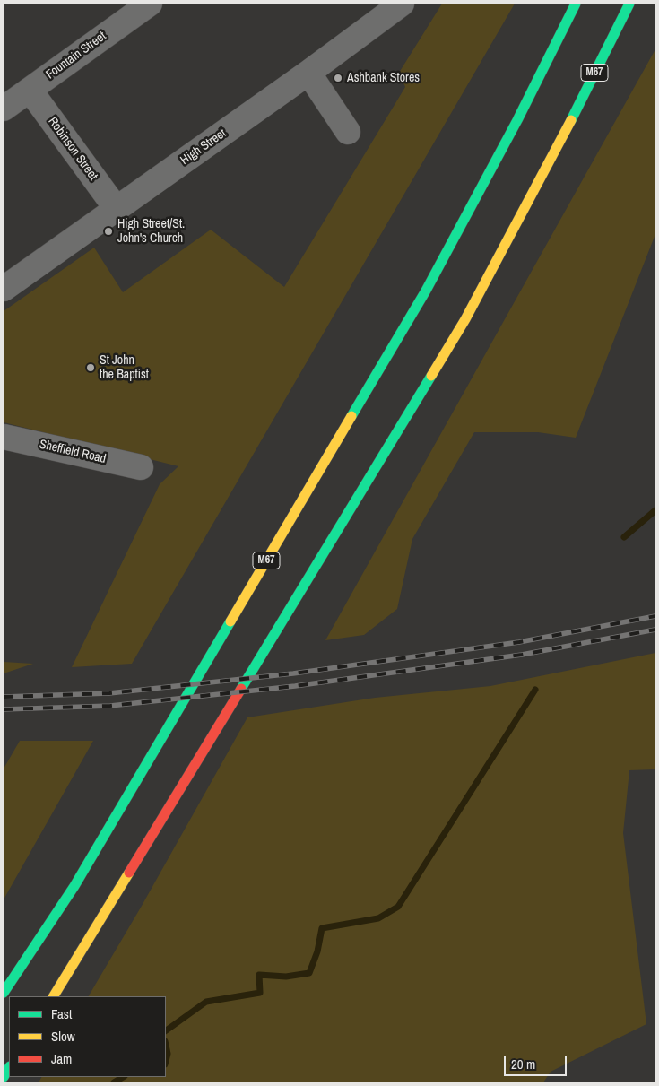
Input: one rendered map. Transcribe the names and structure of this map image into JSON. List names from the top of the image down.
{
  "streets": {
    "highway": ["M67"],
    "street": [
      "Fountain Street",
      "High Street",
      "Robinson Street",
      "Sheffield Road"
    ]
  },
  "crossings": [
    ["Fountain Street", "Robinson Street"],
    ["High Street", "Robinson Street"]
  ],
  "places": ["Ashbank Stores", "High Street/St. John's Church", "St John the Baptist"],
  "legend": ["Fast", "Slow", "Jam"],
  "scale_bar": "20 m"
}
